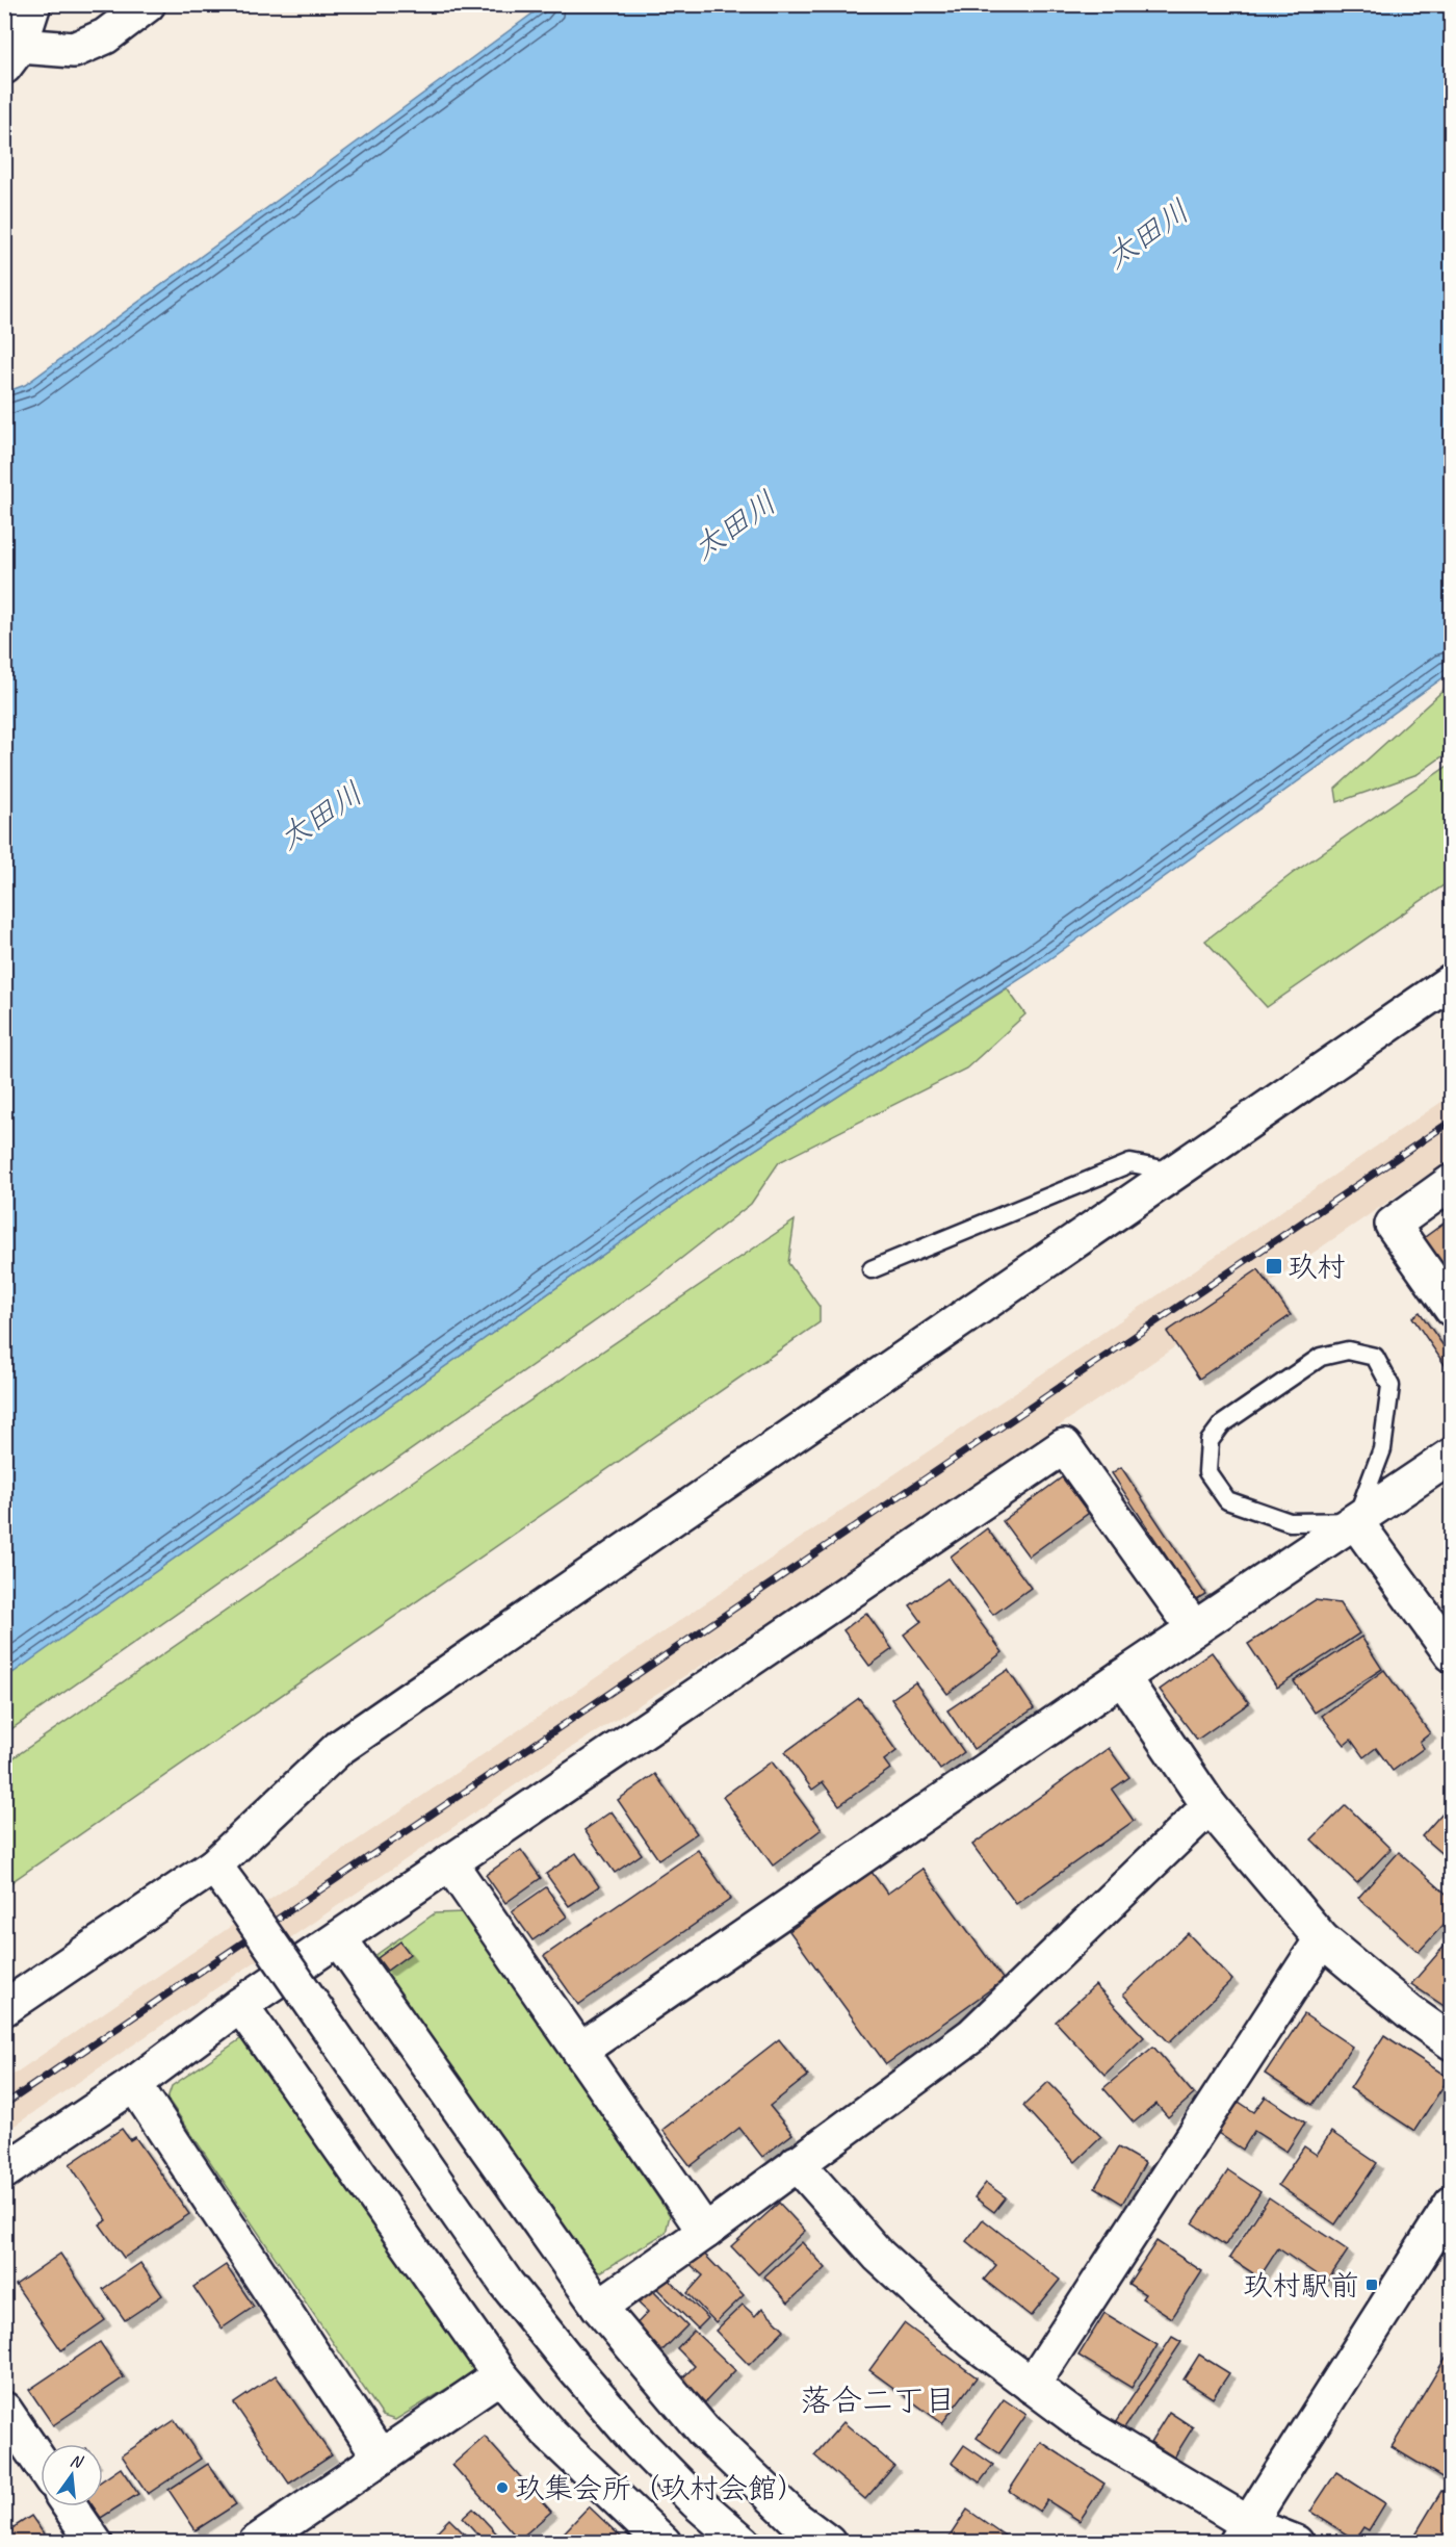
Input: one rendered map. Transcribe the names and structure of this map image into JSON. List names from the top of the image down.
{
  "districts": ["落合二丁目"],
  "water": ["太田川"],
  "places": {
    "transit": ["玖村", "玖村駅前"],
    "other": ["玖集会所（玖村会館）"]
  },
  "north": "top"
}
